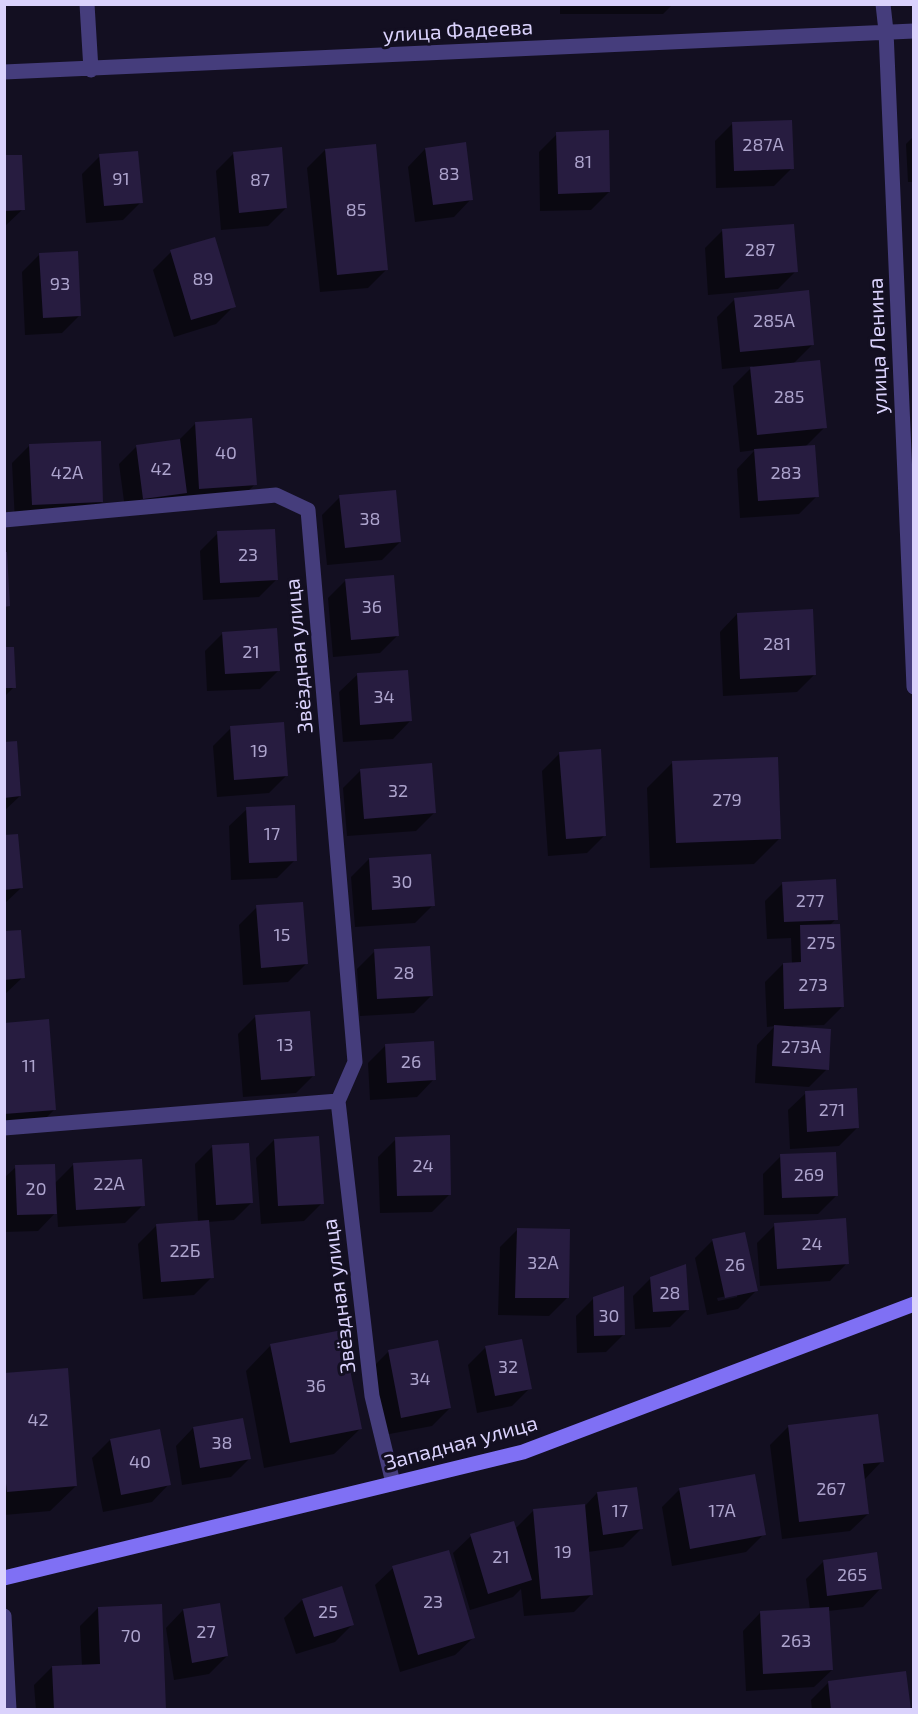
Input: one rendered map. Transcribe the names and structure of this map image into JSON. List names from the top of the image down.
{
  "streets": {
    "main road": ["Западная улица"],
    "street": ["улица Фадеева", "улица Ленина", "Звёздная улица"]
  },
  "crossings": [
    ["улица Фадеева", "улица Ленина"],
    ["Звёздная улица", "Западная улица"]
  ],
  "house_numbers": [
    "287А",
    "81",
    "83",
    "91",
    "87",
    "85",
    "287",
    "89",
    "93",
    "285А",
    "285",
    "40",
    "42",
    "42А",
    "283",
    "38",
    "23",
    "36",
    "281",
    "21",
    "34",
    "19",
    "32",
    "279",
    "17",
    "30",
    "277",
    "15",
    "275",
    "28",
    "273",
    "13",
    "273А",
    "26",
    "11",
    "271",
    "24",
    "269",
    "22А",
    "20",
    "24",
    "22Б",
    "32А",
    "26",
    "28",
    "30",
    "32",
    "34",
    "36",
    "42",
    "38",
    "40",
    "267",
    "17",
    "17А",
    "19",
    "21",
    "265",
    "23",
    "25",
    "27",
    "70",
    "263"
  ]
}
